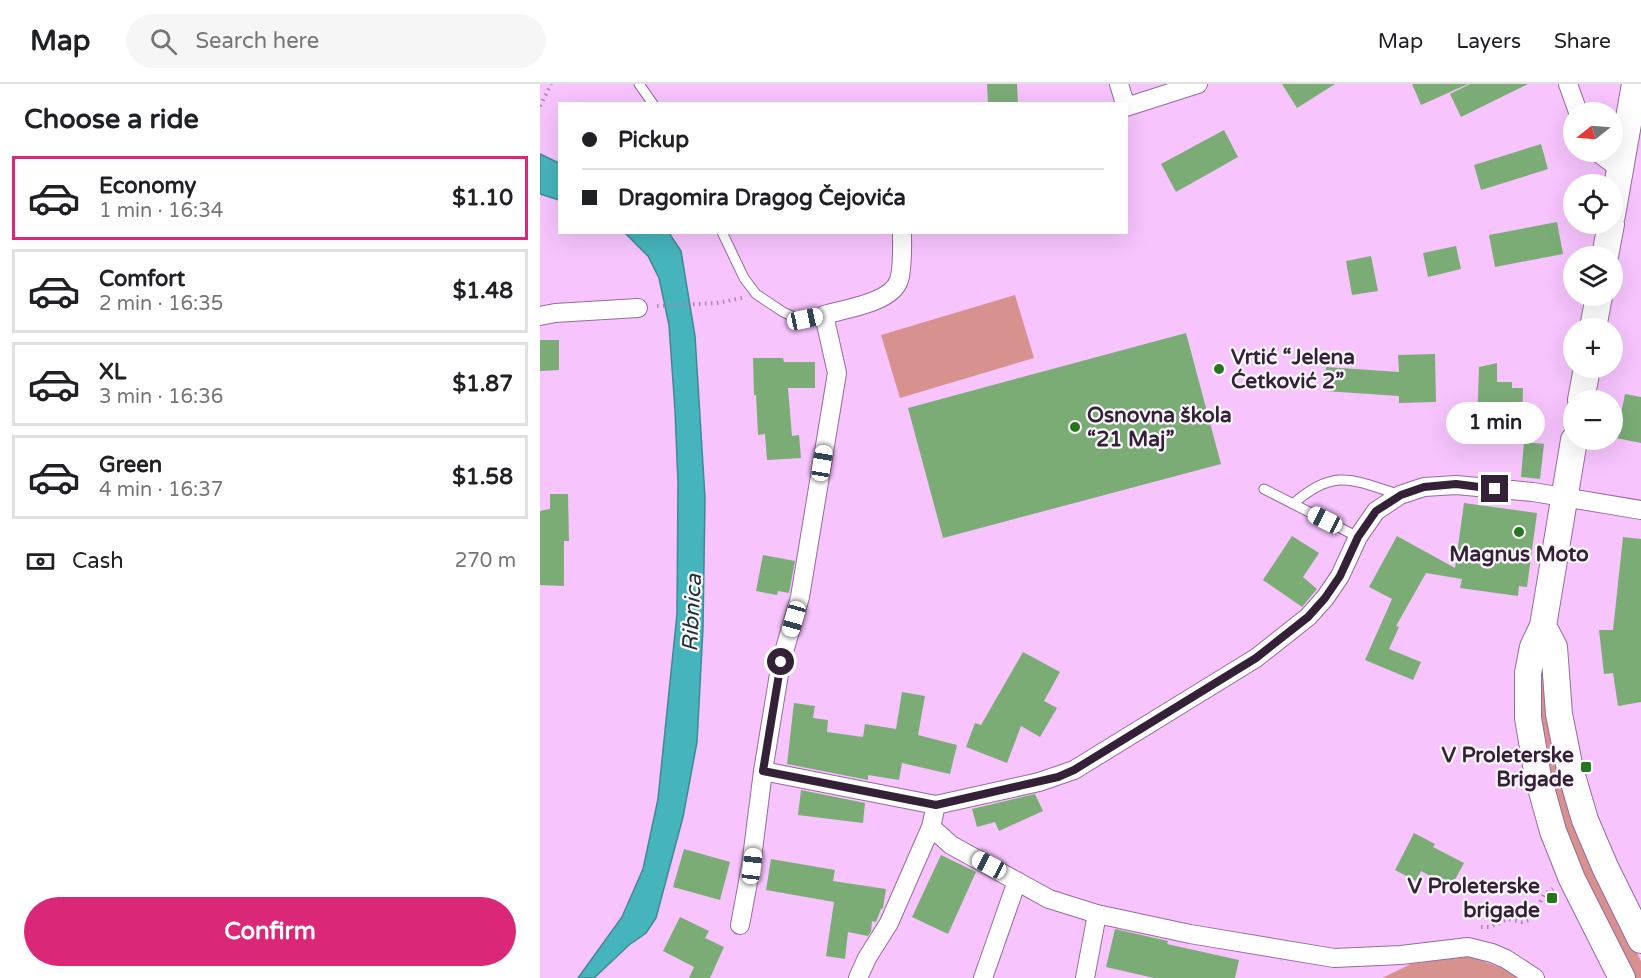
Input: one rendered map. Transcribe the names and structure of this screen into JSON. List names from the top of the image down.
{
  "water": ["Ribnica"],
  "places": {
    "other": ["Vrtić “Jelena Ćetković 2”", "Osnovna škola “21 Maj”", "Magnus Moto"],
    "transit": ["V Proleterske Brigade", "V Proleterske brigade"]
  },
  "north": "left",
  "page": {
    "header": "Map",
    "search": "Search here",
    "nav": ["Map", "Layers", "Share"],
    "heading": "Choose a ride",
    "map_buttons": ["+", "−"],
    "banner": ["Pickup", "Dragomira Dragog Čejovića"],
    "list": [
      {
        "name": "Economy",
        "note": "1 min · 16:34",
        "value": "$1.10"
      },
      {
        "name": "Comfort",
        "note": "2 min · 16:35",
        "value": "$1.48"
      },
      {
        "name": "XL",
        "note": "3 min · 16:36",
        "value": "$1.87"
      },
      {
        "name": "Green",
        "note": "4 min · 16:37",
        "value": "$1.58"
      }
    ],
    "bubble": "1 min",
    "pay": ["Cash", "270 m"],
    "buttons": "Confirm"
  }
}
